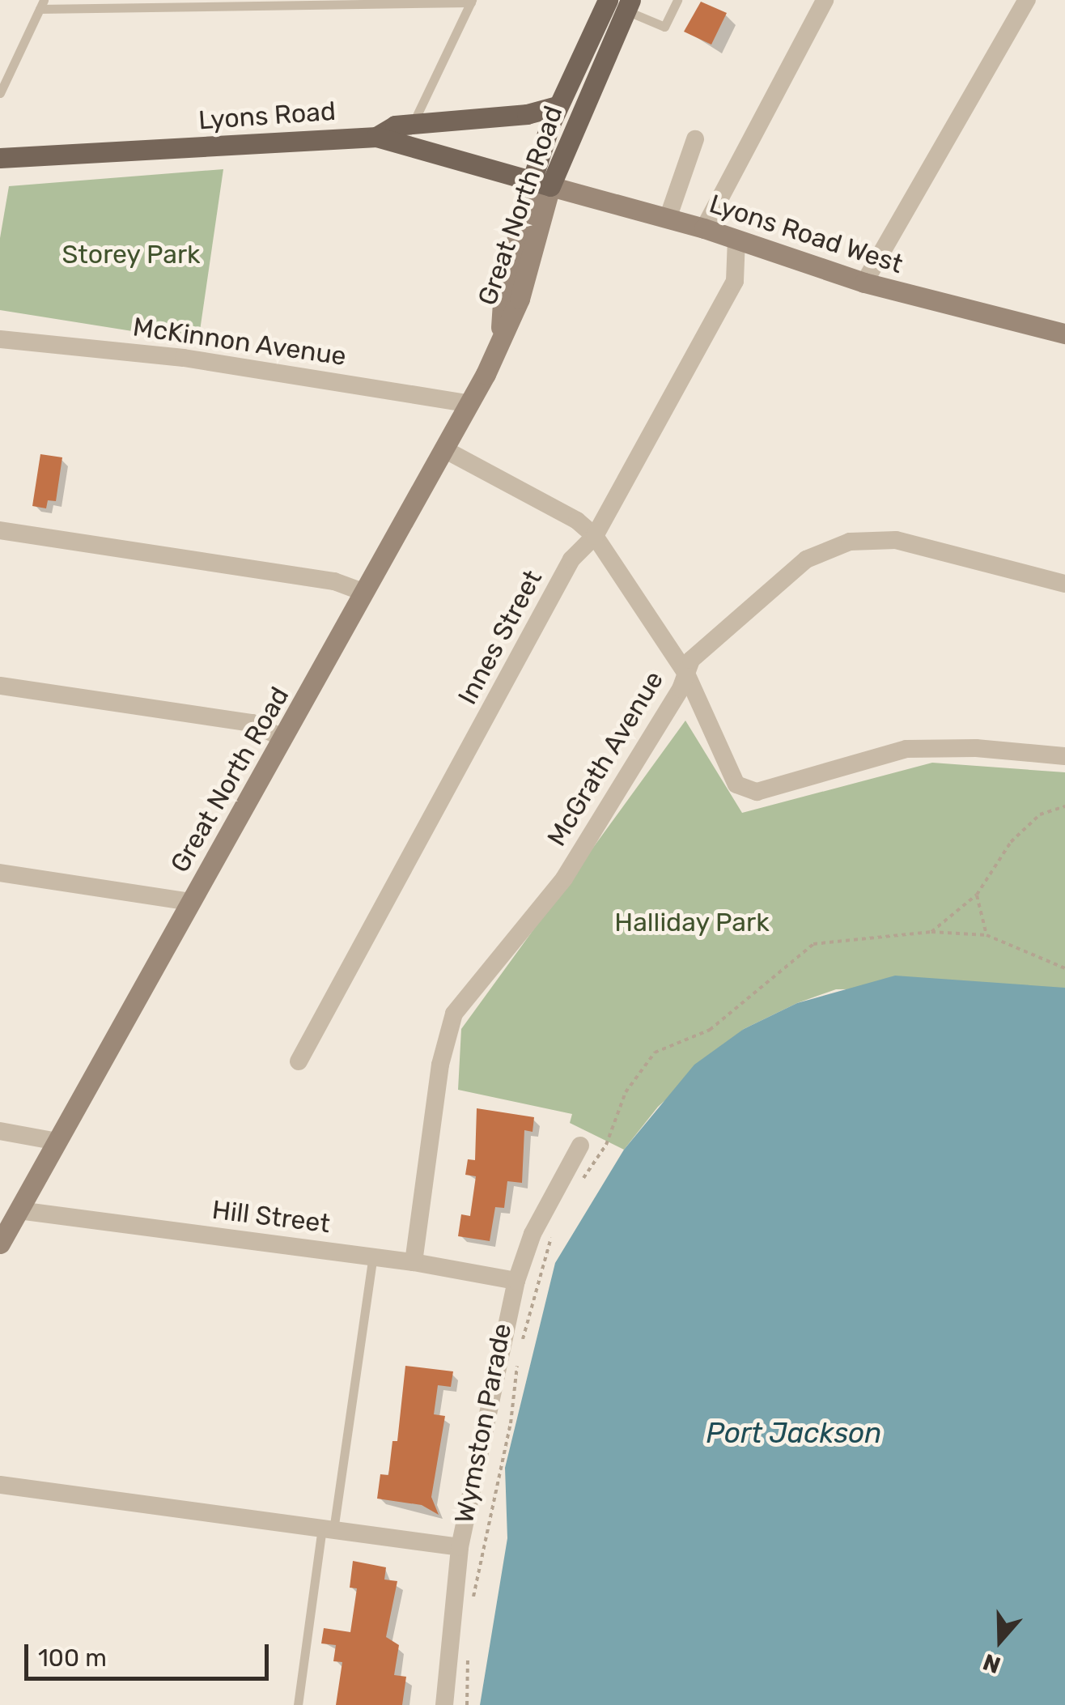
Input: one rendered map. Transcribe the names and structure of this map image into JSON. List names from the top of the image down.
{
  "streets": {
    "main road": ["Lyons Road", "Great North Road", "Lyons Road West"],
    "street": [
      "McKinnon Avenue",
      "Innes Street",
      "McGrath Avenue",
      "Hill Street",
      "Wymston Parade"
    ]
  },
  "crossings": [
    ["Lyons Road", "Great North Road"],
    ["Lyons Road", "Lyons Road West"],
    ["Great North Road", "Lyons Road West"],
    ["Great North Road", "McKinnon Avenue"],
    ["Great North Road", "Hill Street"],
    ["Lyons Road West", "Innes Street"],
    ["McGrath Avenue", "Hill Street"],
    ["Hill Street", "Wymston Parade"]
  ],
  "water": ["Port Jackson"],
  "parks": ["Storey Park", "Halliday Park"],
  "scale_bar": "100 m",
  "north": "bottom"
}
